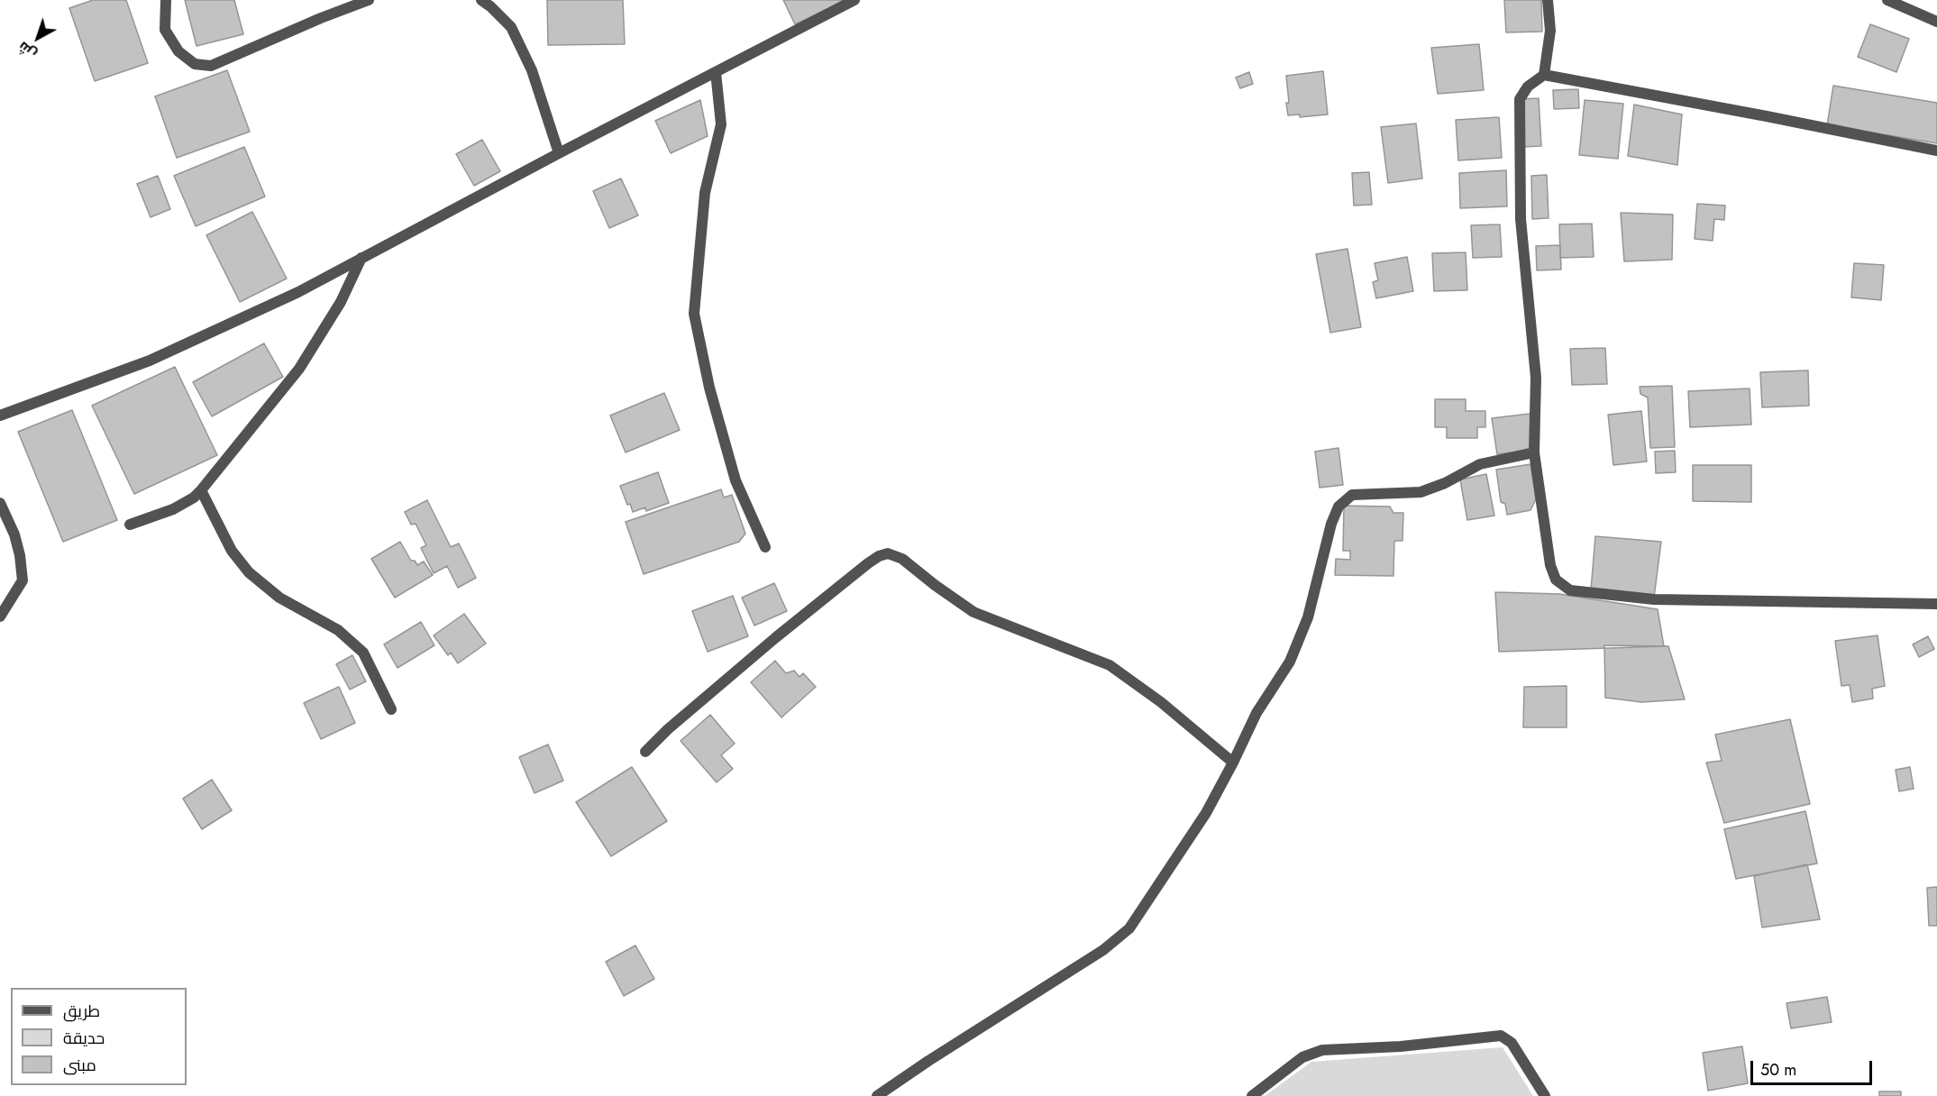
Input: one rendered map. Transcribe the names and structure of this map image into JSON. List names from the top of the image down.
{
  "legend": ["طريق", "حديقة", "مبنى"],
  "scale_bar": "50 m",
  "north": "bottom left"
}
